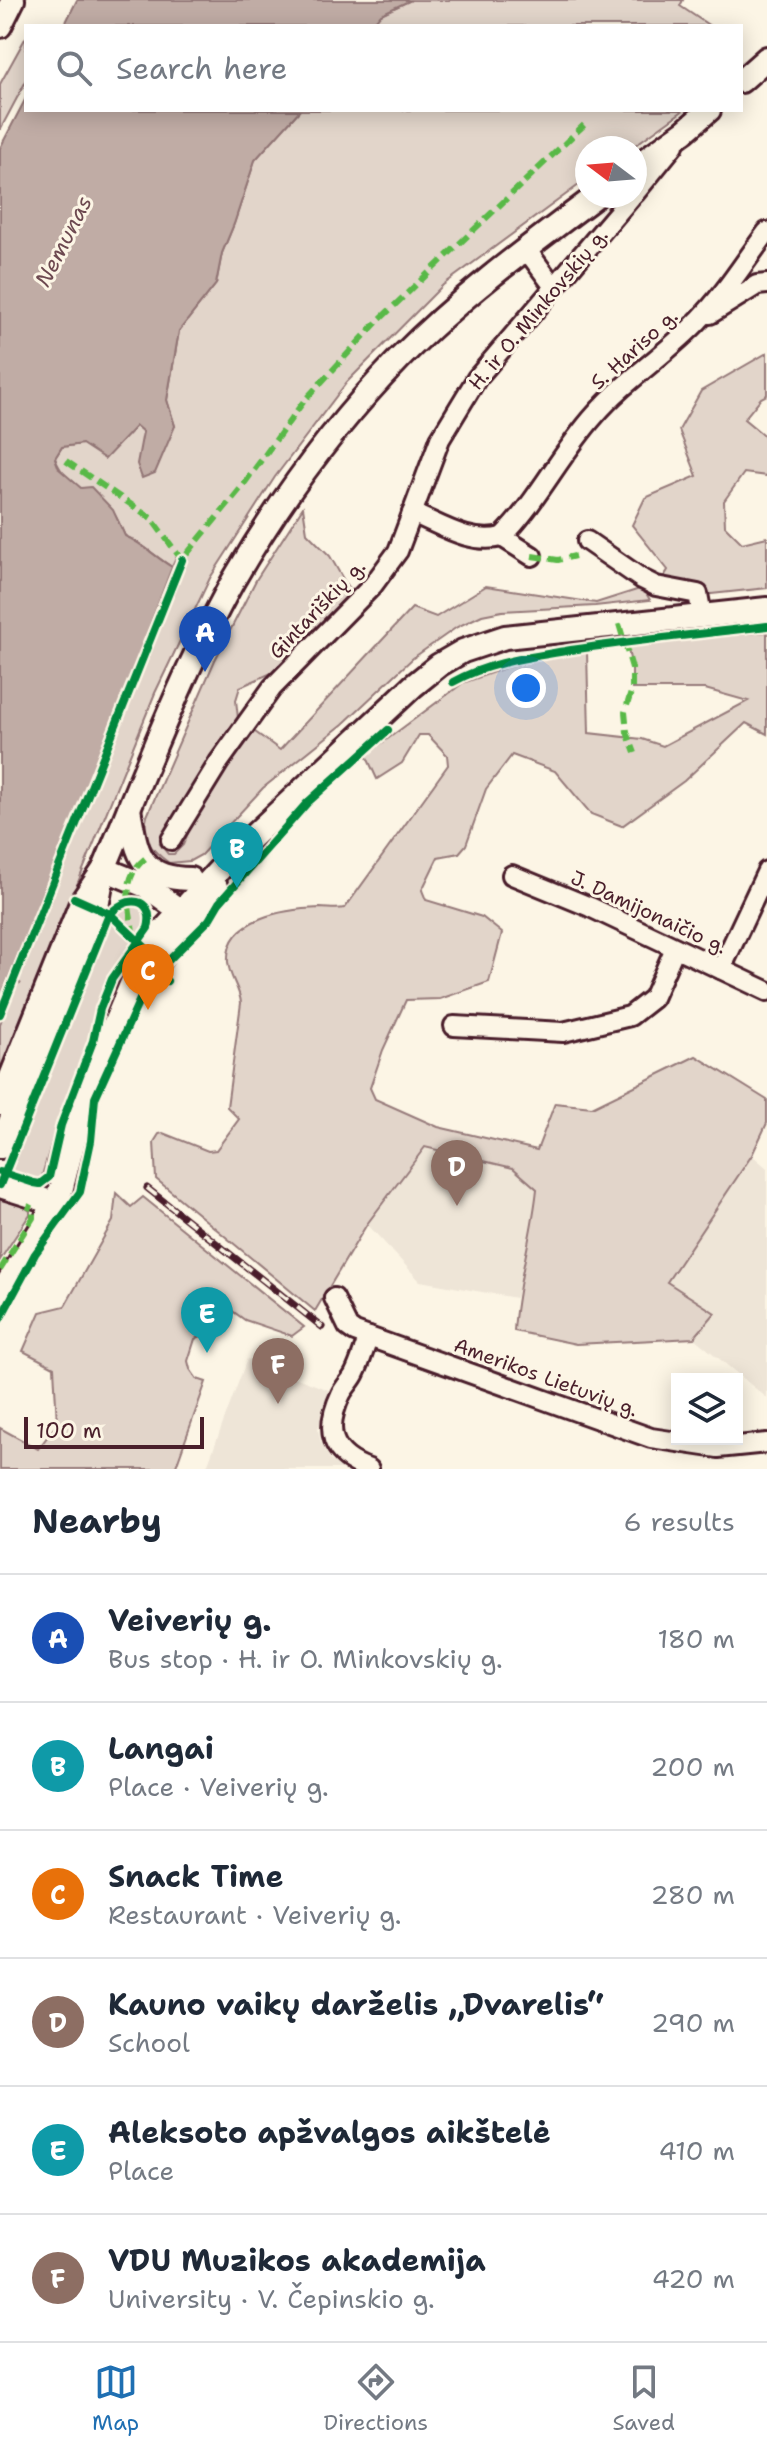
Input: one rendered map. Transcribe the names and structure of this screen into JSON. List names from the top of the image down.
{
  "streets": {
    "main road": ["H. ir O. Minkovskių g."],
    "street": [
      "S. Hariso g.",
      "Gintariškių g.",
      "J. Damijonaičio g.",
      "Amerikos Lietuvių g."
    ]
  },
  "crossings": [
    ["H. ir O. Minkovskių g.", "Gintariškių g."]
  ],
  "water": ["Nemunas"],
  "scale_bar": "100 m",
  "north": "left",
  "page": {
    "search": "Search here",
    "pins": [
      "A",
      "B",
      "C",
      "D",
      "E",
      "F"
    ],
    "scale": "100 m",
    "heading": ["Nearby", "6 results"],
    "list": [
      {
        "mark": "A",
        "name": "Veiverių g.",
        "note": "Bus stop · H. ir O. Minkovskių g.",
        "value": "180 m"
      },
      {
        "mark": "B",
        "name": "Langai",
        "note": "Place · Veiverių g.",
        "value": "200 m"
      },
      {
        "mark": "C",
        "name": "Snack Time",
        "note": "Restaurant · Veiverių g.",
        "value": "280 m"
      },
      {
        "mark": "D",
        "name": "Kauno vaikų darželis „Dvarelis“",
        "note": "School",
        "value": "290 m"
      },
      {
        "mark": "E",
        "name": "Aleksoto apžvalgos aikštelė",
        "note": "Place",
        "value": "410 m"
      },
      {
        "mark": "F",
        "name": "VDU Muzikos akademija",
        "note": "University · V. Čepinskio g.",
        "value": "420 m"
      }
    ],
    "nav": ["Map", "Directions", "Saved"]
  }
}
